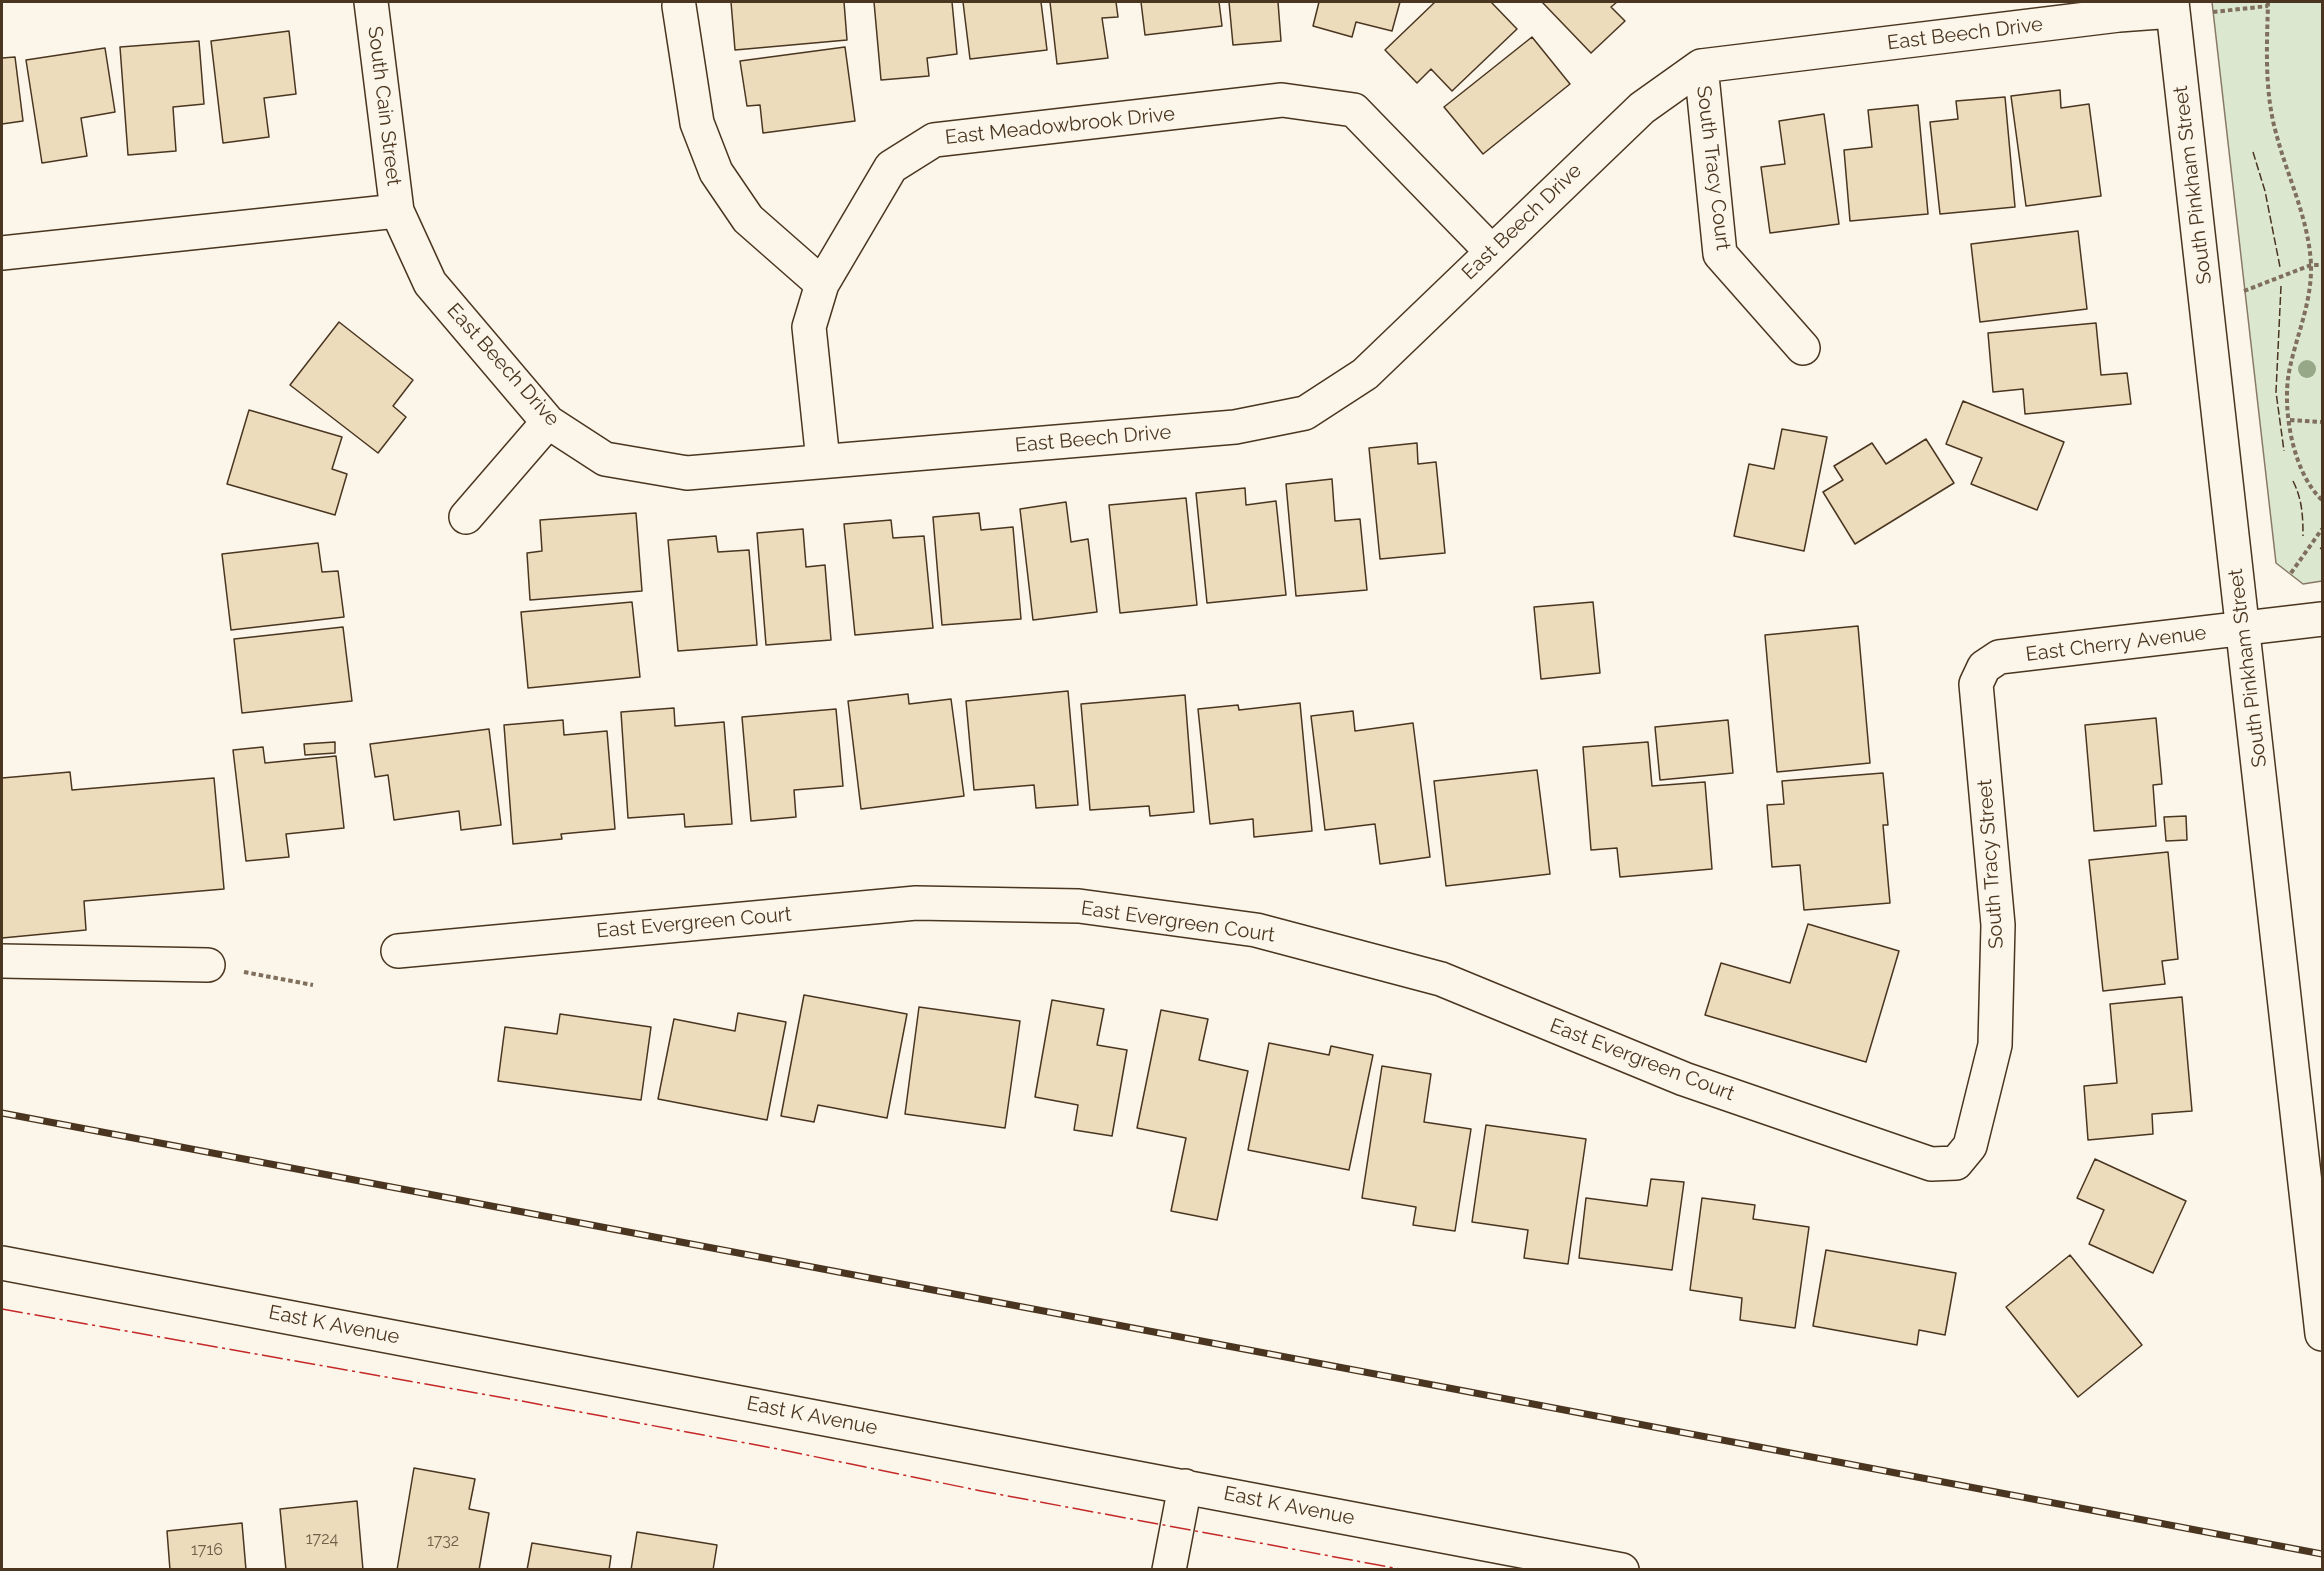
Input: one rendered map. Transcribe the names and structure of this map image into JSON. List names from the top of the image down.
{
  "streets": {
    "street": [
      "East Beech Drive",
      "South Cain Street",
      "East Meadowbrook Drive",
      "South Tracy Court",
      "South Pinkham Street",
      "East Cherry Avenue",
      "South Tracy Street",
      "East Evergreen Court",
      "East K Avenue"
    ]
  },
  "crossings": [
    ["East Beech Drive", "South Cain Street"],
    ["East Beech Drive", "East Meadowbrook Drive"],
    ["East Beech Drive", "South Tracy Court"],
    ["East Beech Drive", "South Pinkham Street"],
    ["South Pinkham Street", "East Cherry Avenue"],
    ["East Cherry Avenue", "South Tracy Street"],
    ["South Tracy Street", "East Evergreen Court"]
  ],
  "house_numbers": ["1724", "1732", "1716"]
}
